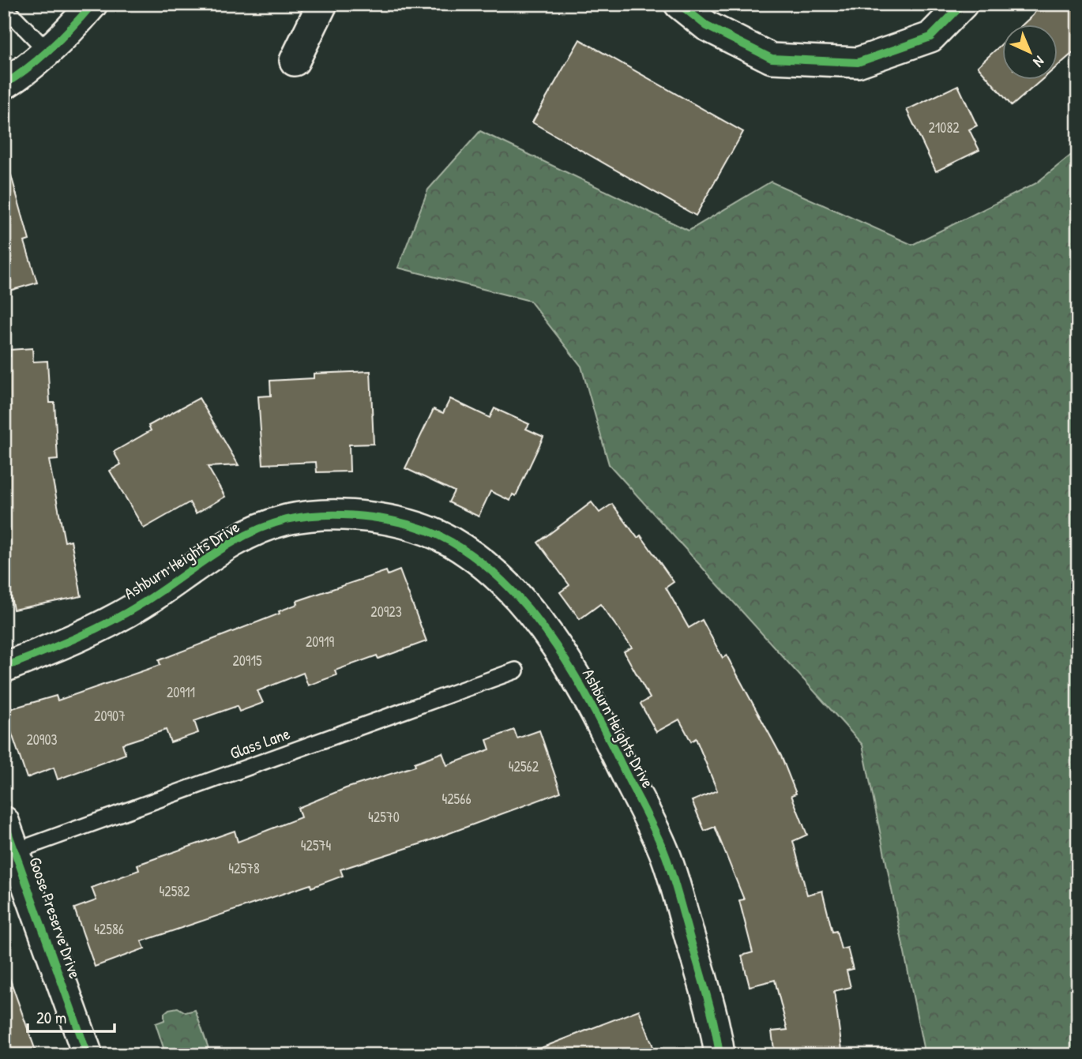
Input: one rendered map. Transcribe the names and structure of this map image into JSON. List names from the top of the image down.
{
  "streets": {
    "street": ["Ashburn Heights Drive", "Goose Preserve Drive"],
    "lane": ["Glass Lane"]
  },
  "crossings": [
    ["Glass Lane", "Goose Preserve Drive"]
  ],
  "house_numbers": [
    "21082",
    "20923",
    "20919",
    "20915",
    "20911",
    "20907",
    "20903",
    "42562",
    "42566",
    "42570",
    "42574",
    "42578",
    "42582",
    "42586"
  ],
  "scale_bar": "20 m",
  "north": "bottom right"
}
